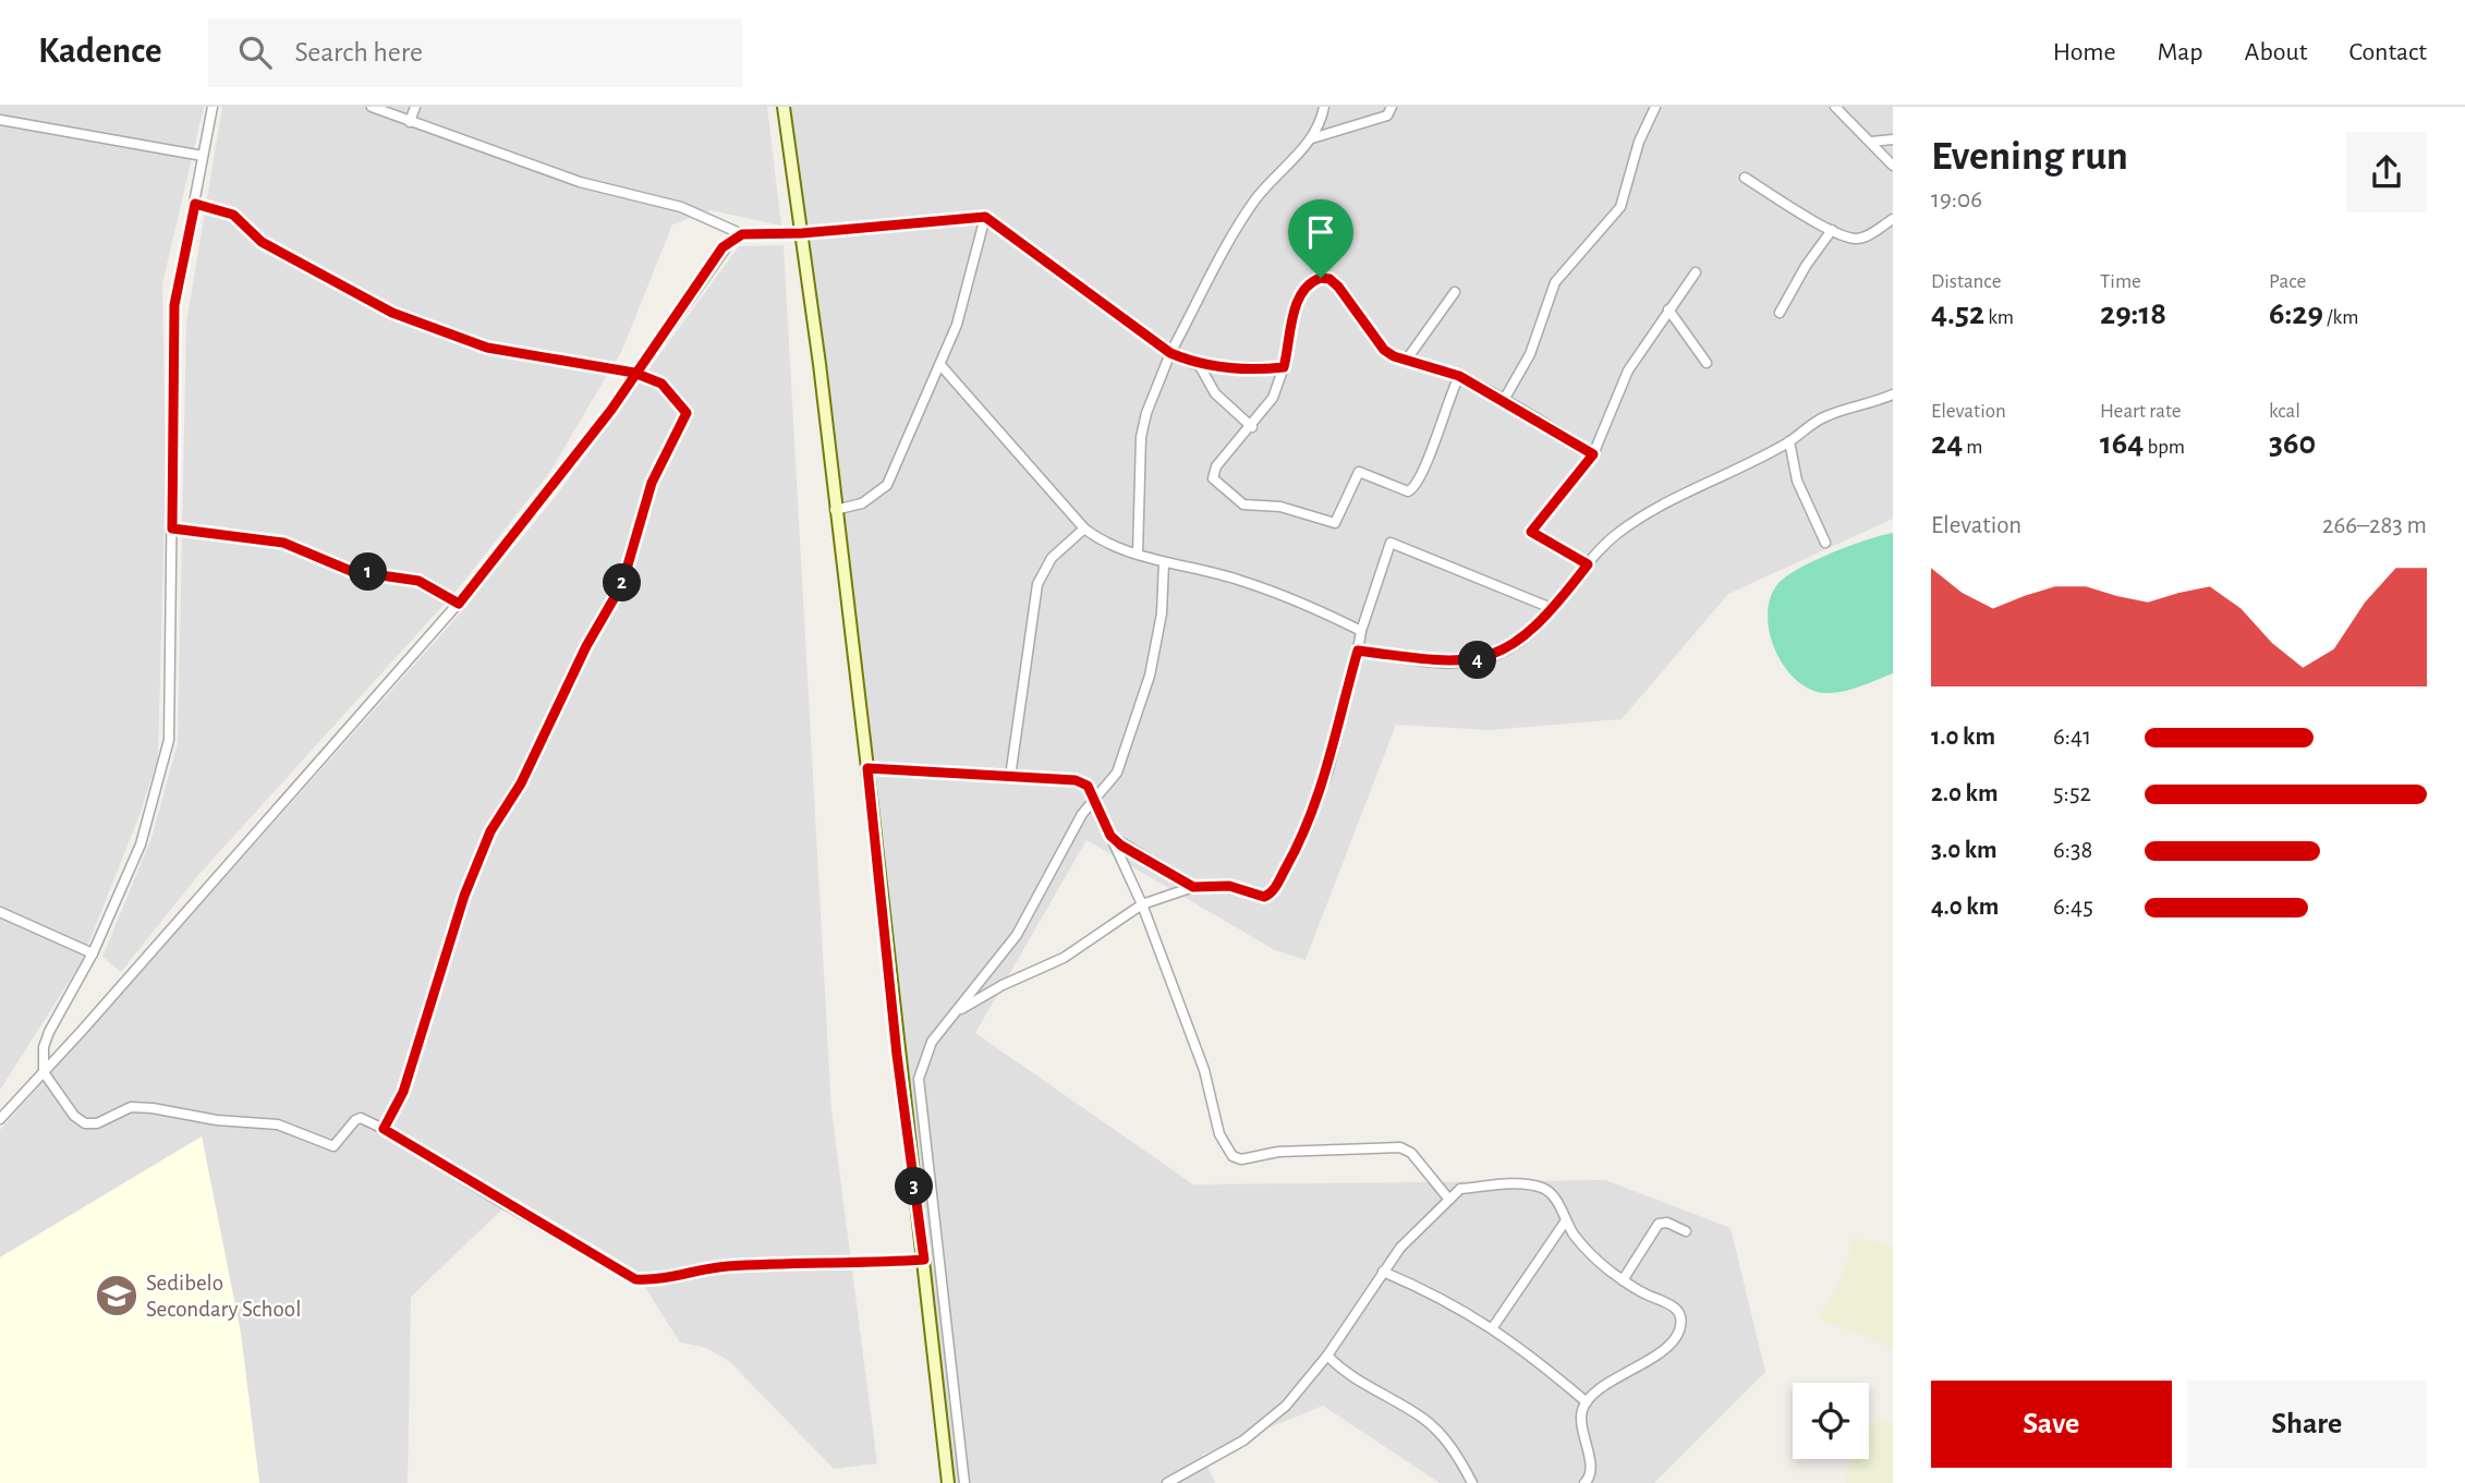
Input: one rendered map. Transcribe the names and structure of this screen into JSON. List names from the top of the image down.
{
  "places": {
    "school or university": ["Sedibelo Secondary School"]
  },
  "page": {
    "header": "Kadence",
    "search": "Search here",
    "nav": [
      "Home",
      "Map",
      "About",
      "Contact"
    ],
    "heading": ["Evening run", "19:06"],
    "stats": [
      ["Distance", "4.52 km"],
      ["Time", "29:18"],
      ["Pace", "6:29 /km"],
      ["Elevation", "24 m"],
      ["Heart rate", "164 bpm"],
      ["kcal", "360"]
    ],
    "chart": ["Elevation", "266–283 m"],
    "pins": [
      "1",
      "2",
      "4",
      "3"
    ],
    "list": [
      {
        "name": "1.0 km",
        "note": "6:41"
      },
      {
        "name": "2.0 km",
        "note": "5:52"
      },
      {
        "name": "3.0 km",
        "note": "6:38"
      },
      {
        "name": "4.0 km",
        "note": "6:45"
      }
    ],
    "buttons": ["Save", "Share"]
  }
}
